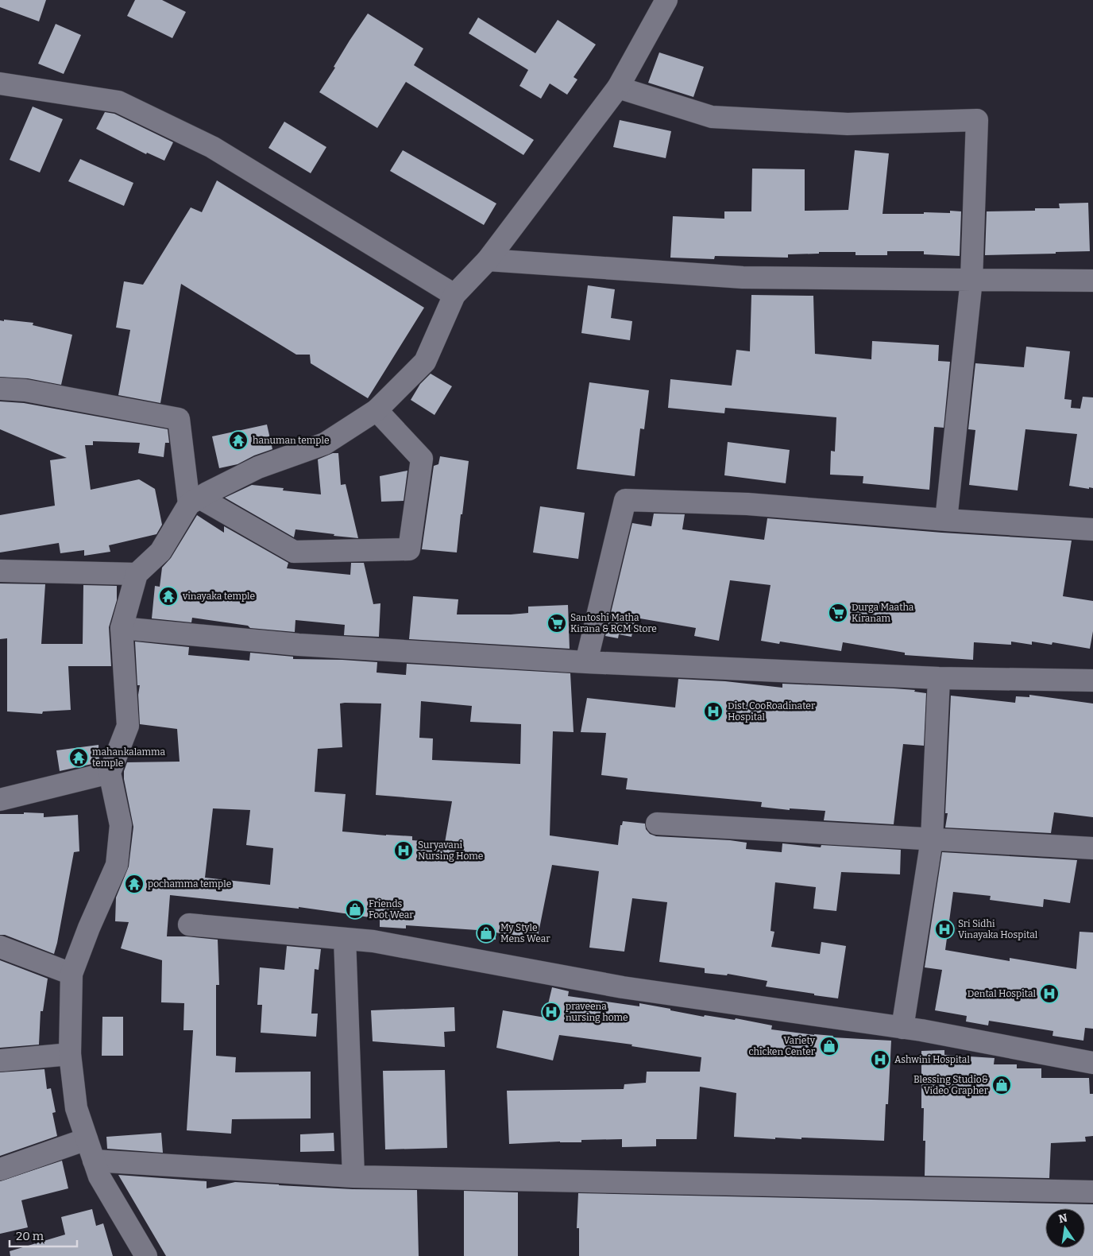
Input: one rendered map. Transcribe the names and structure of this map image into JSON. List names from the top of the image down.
{
  "places": {
    "temple": [
      "hanuman temple",
      "vinayaka temple",
      "mahankalamma temple",
      "pochamma temple"
    ],
    "supermarket": ["Durga Maatha Kiranam", "Santoshi Matha Kirana & RCM Store"],
    "hospital": [
      "Dist. CooRoadinater Hospital",
      "Suryavani Nursing Home",
      "Sri Sidhi Vinayaka Hospital",
      "Dental Hospital",
      "praveena nursing home",
      "Ashwini Hospital"
    ],
    "shop": [
      "Friends Foot Wear",
      "My Style Mens Wear",
      "Variety chicken Center",
      "Blessing Studio& Video Grapher"
    ]
  },
  "scale_bar": "20 m",
  "north": "top"
}
